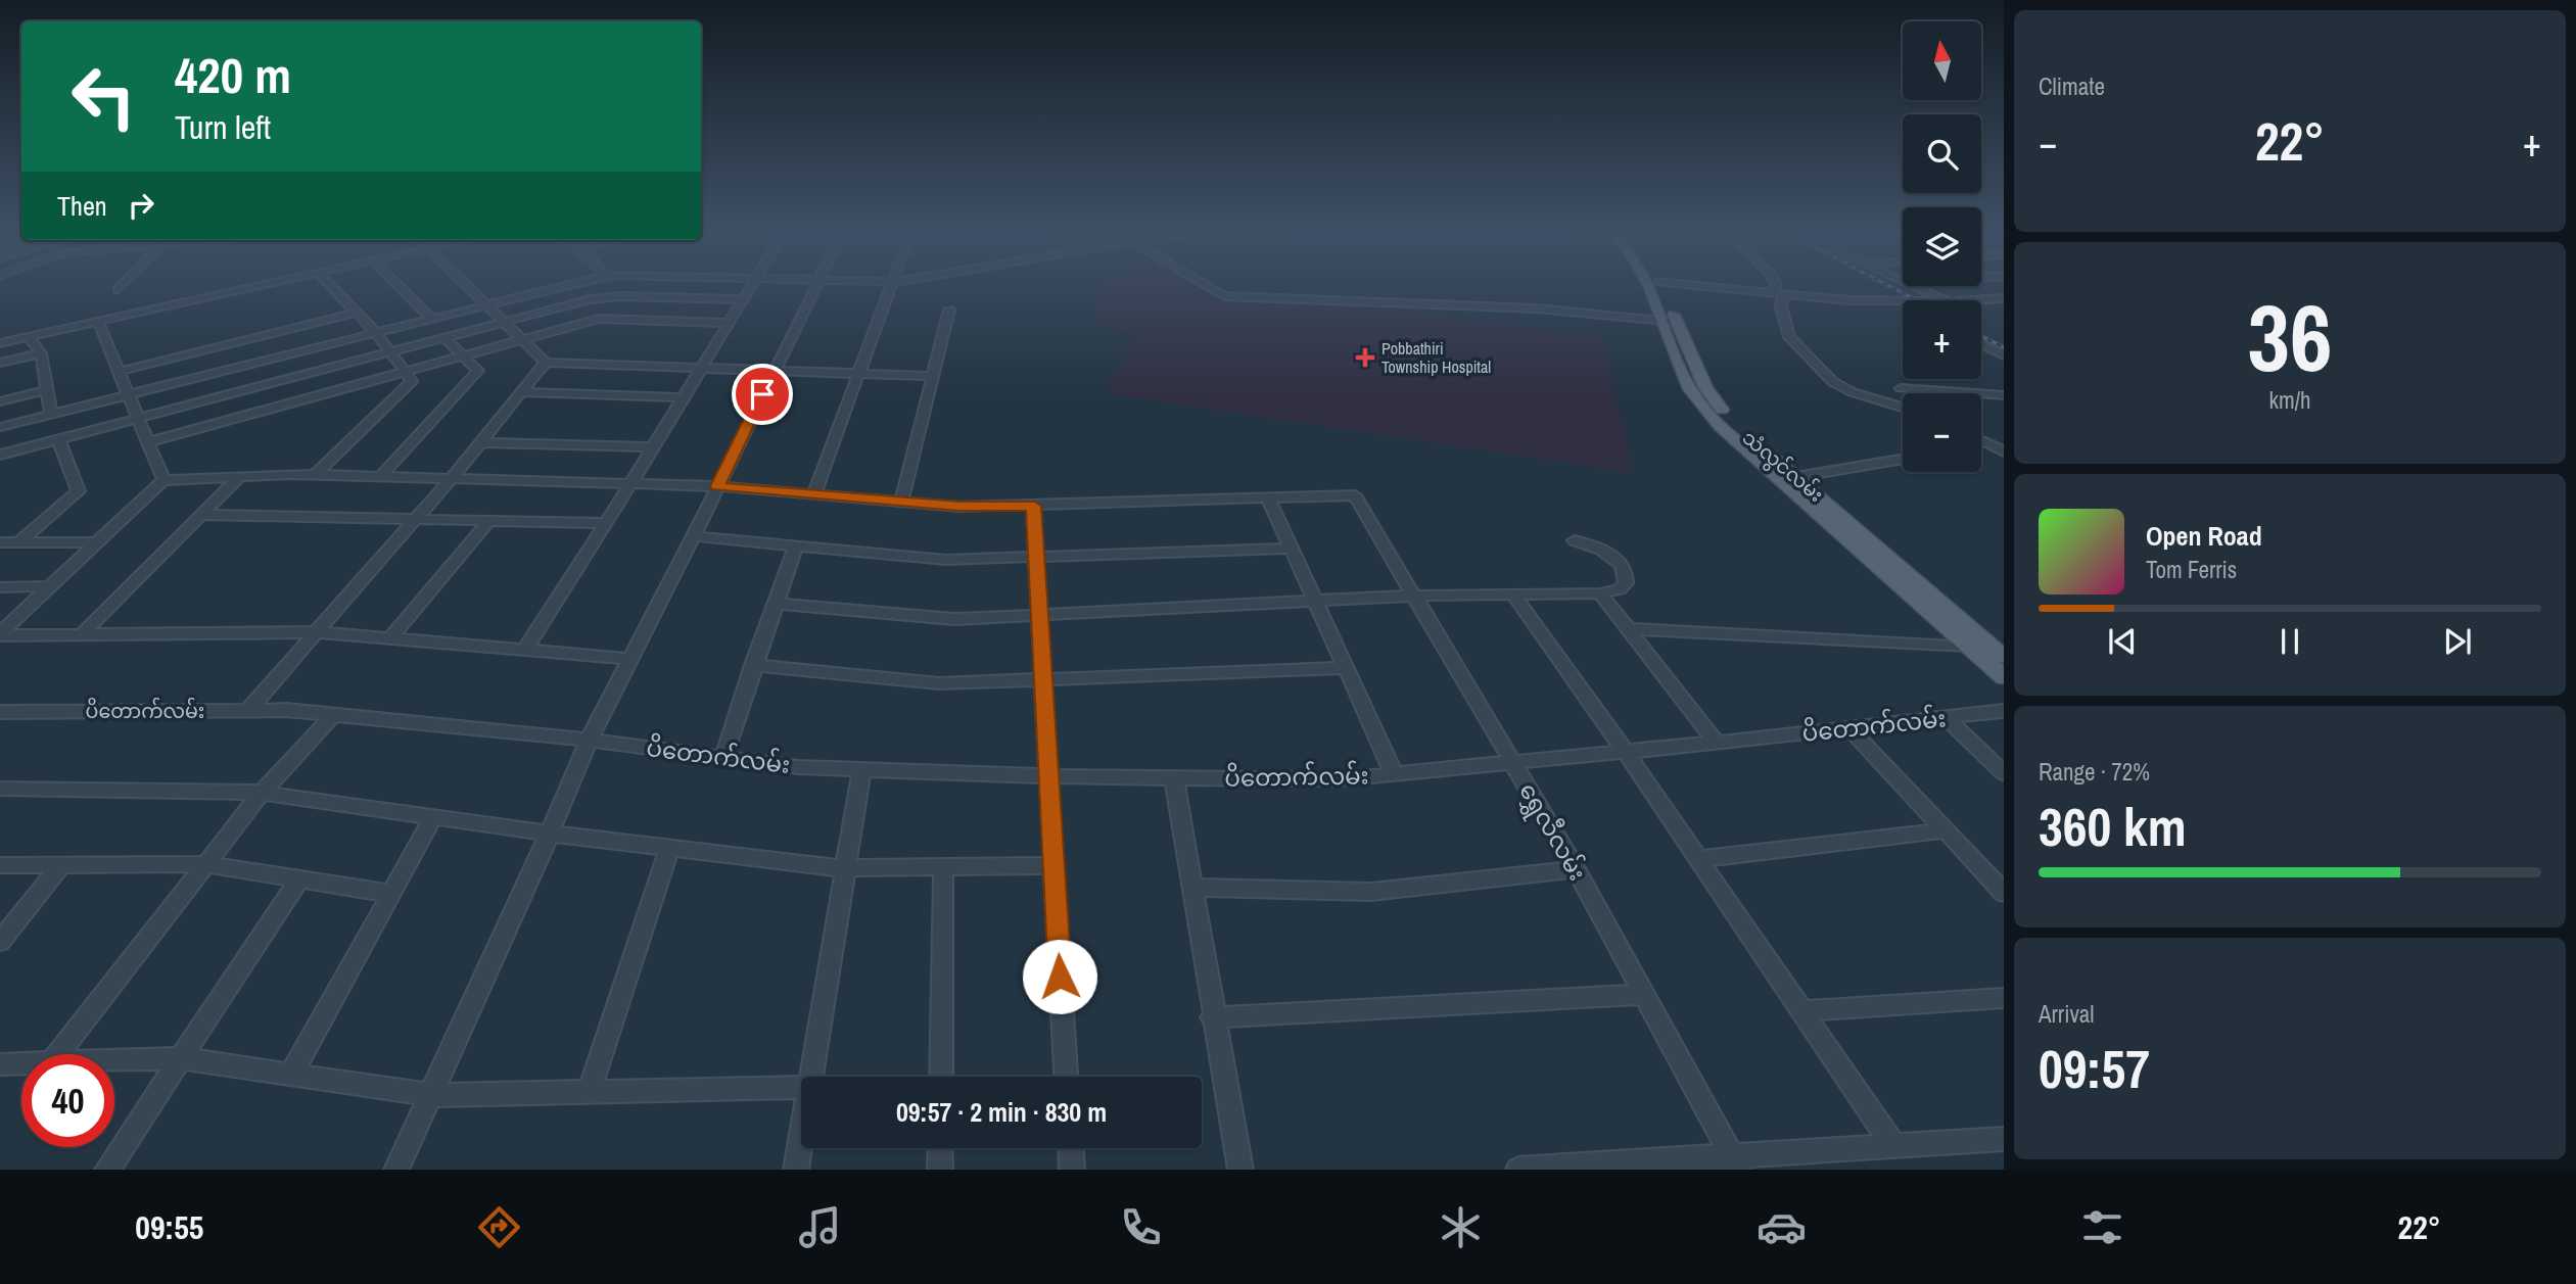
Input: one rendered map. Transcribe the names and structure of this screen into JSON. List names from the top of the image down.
{
  "streets": {
    "main road": ["သံလွင်လမ်း"],
    "street": ["ပိတောက်လမ်း", "ရွှေလီလမ်း"]
  },
  "crossings": [
    ["ပိတောက်လမ်း", "ရွှေလီလမ်း"]
  ],
  "places": {
    "health": ["Pobbathiri Township Hospital"]
  },
  "north": "top",
  "page": {
    "tile": [
      "Climate",
      ["36", "km/h"],
      ["Range · 72%", "360 km"],
      ["Arrival", "09:57"]
    ],
    "map_buttons": ["+", "−"],
    "turn": ["420 m", "Turn left"],
    "heat": ["−", "22°", "+"],
    "then": "Then",
    "song": ["Open Road", "Tom Ferris"],
    "limit": "40",
    "trip": "09:57 · 2 min · 830 m",
    "tabs": ["09:55", "22°"]
  }
}
